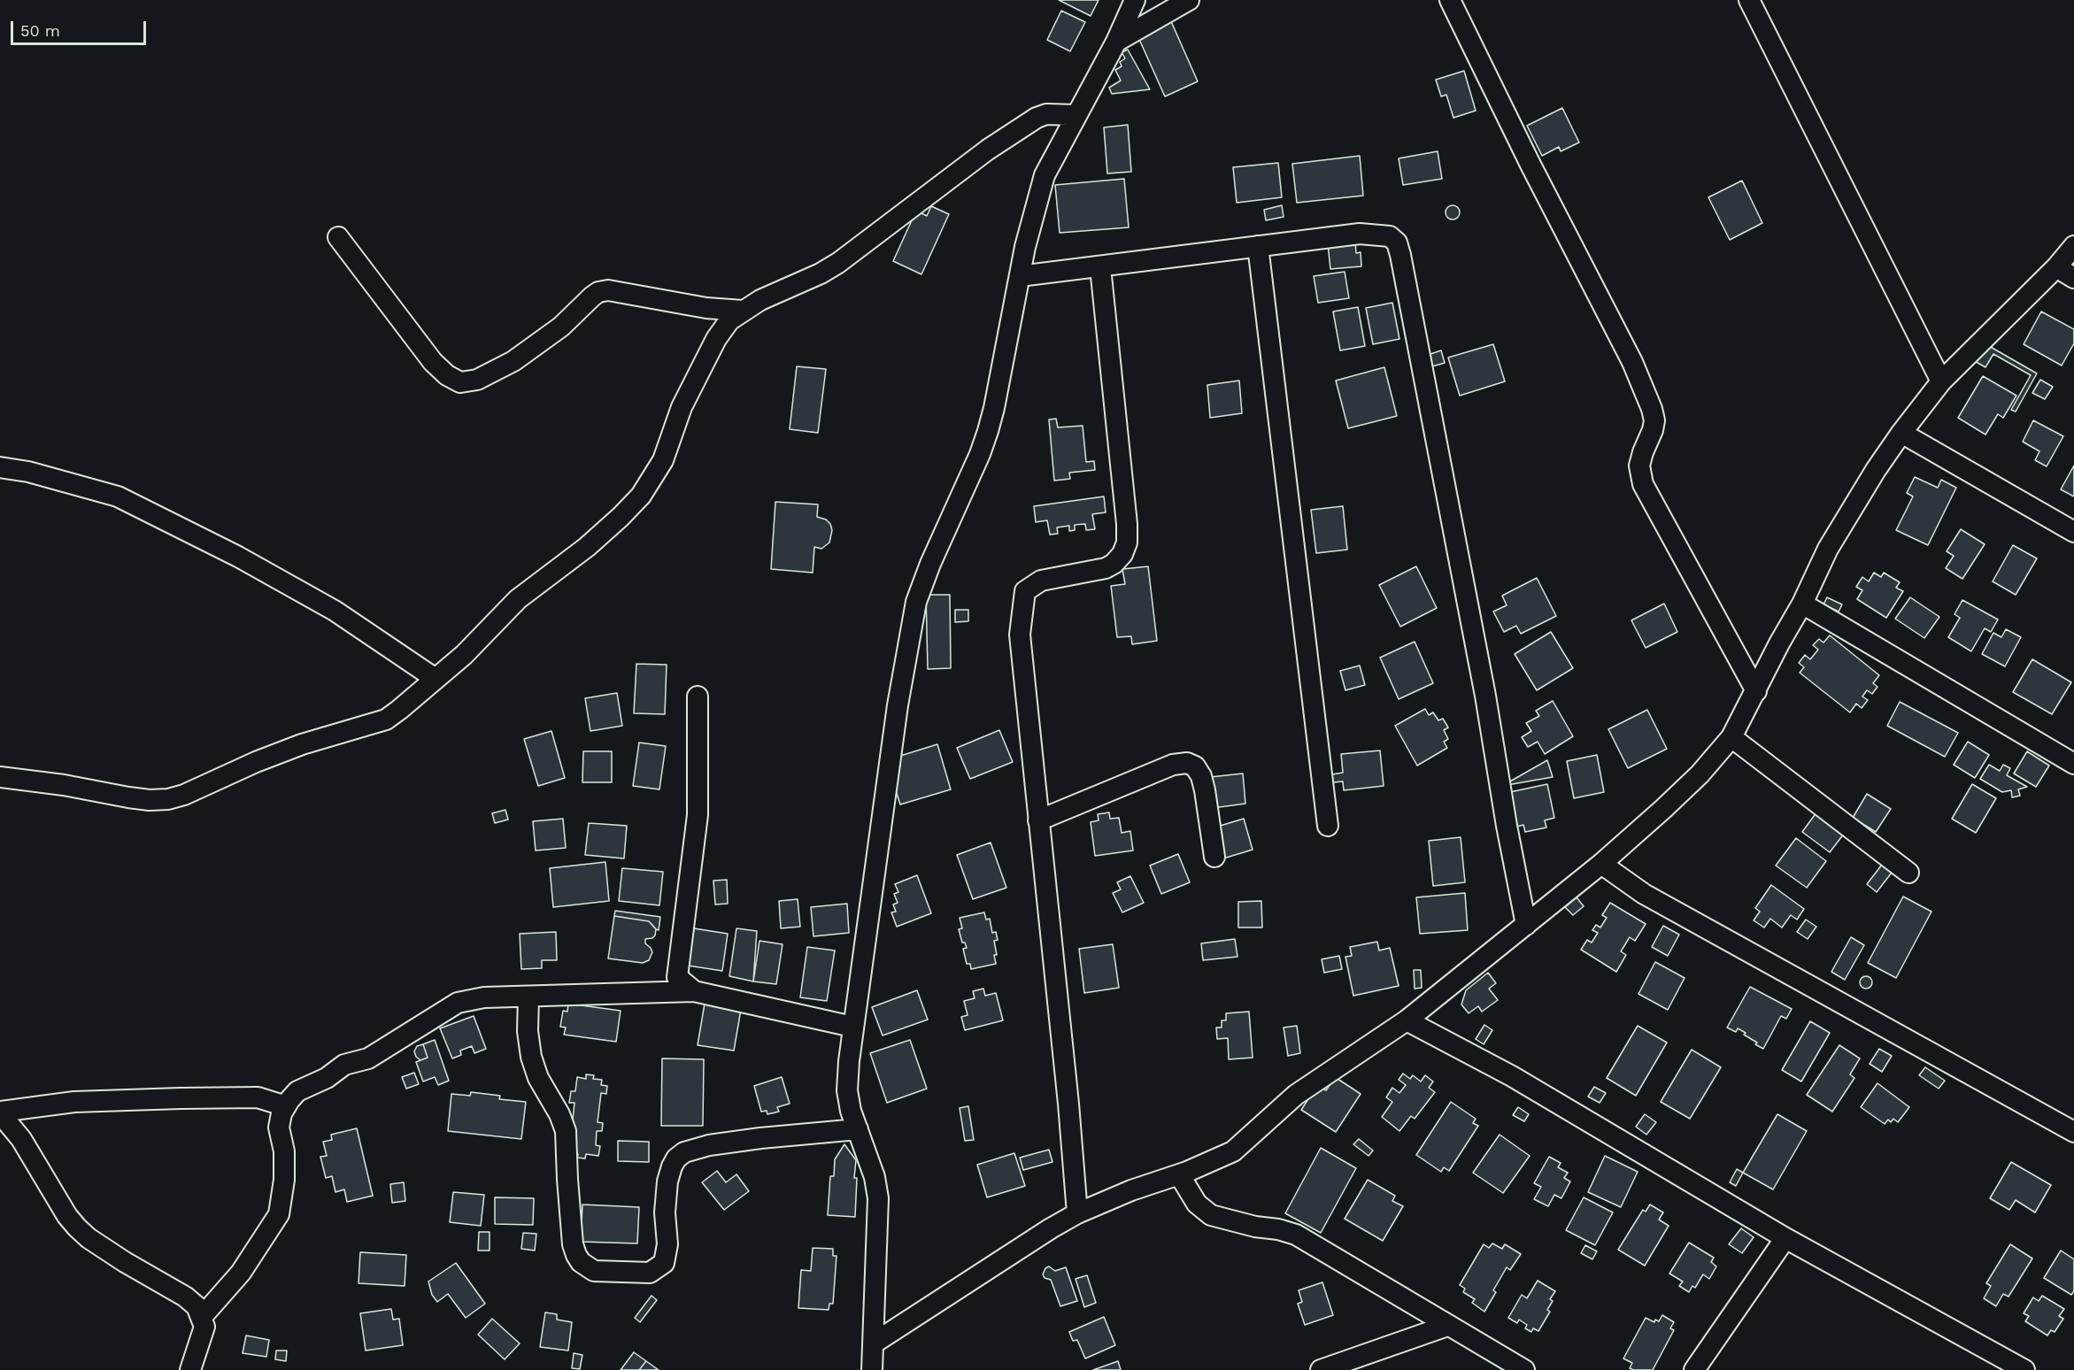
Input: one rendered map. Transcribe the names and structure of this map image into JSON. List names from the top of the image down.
{
  "scale_bar": "50 m"
}
